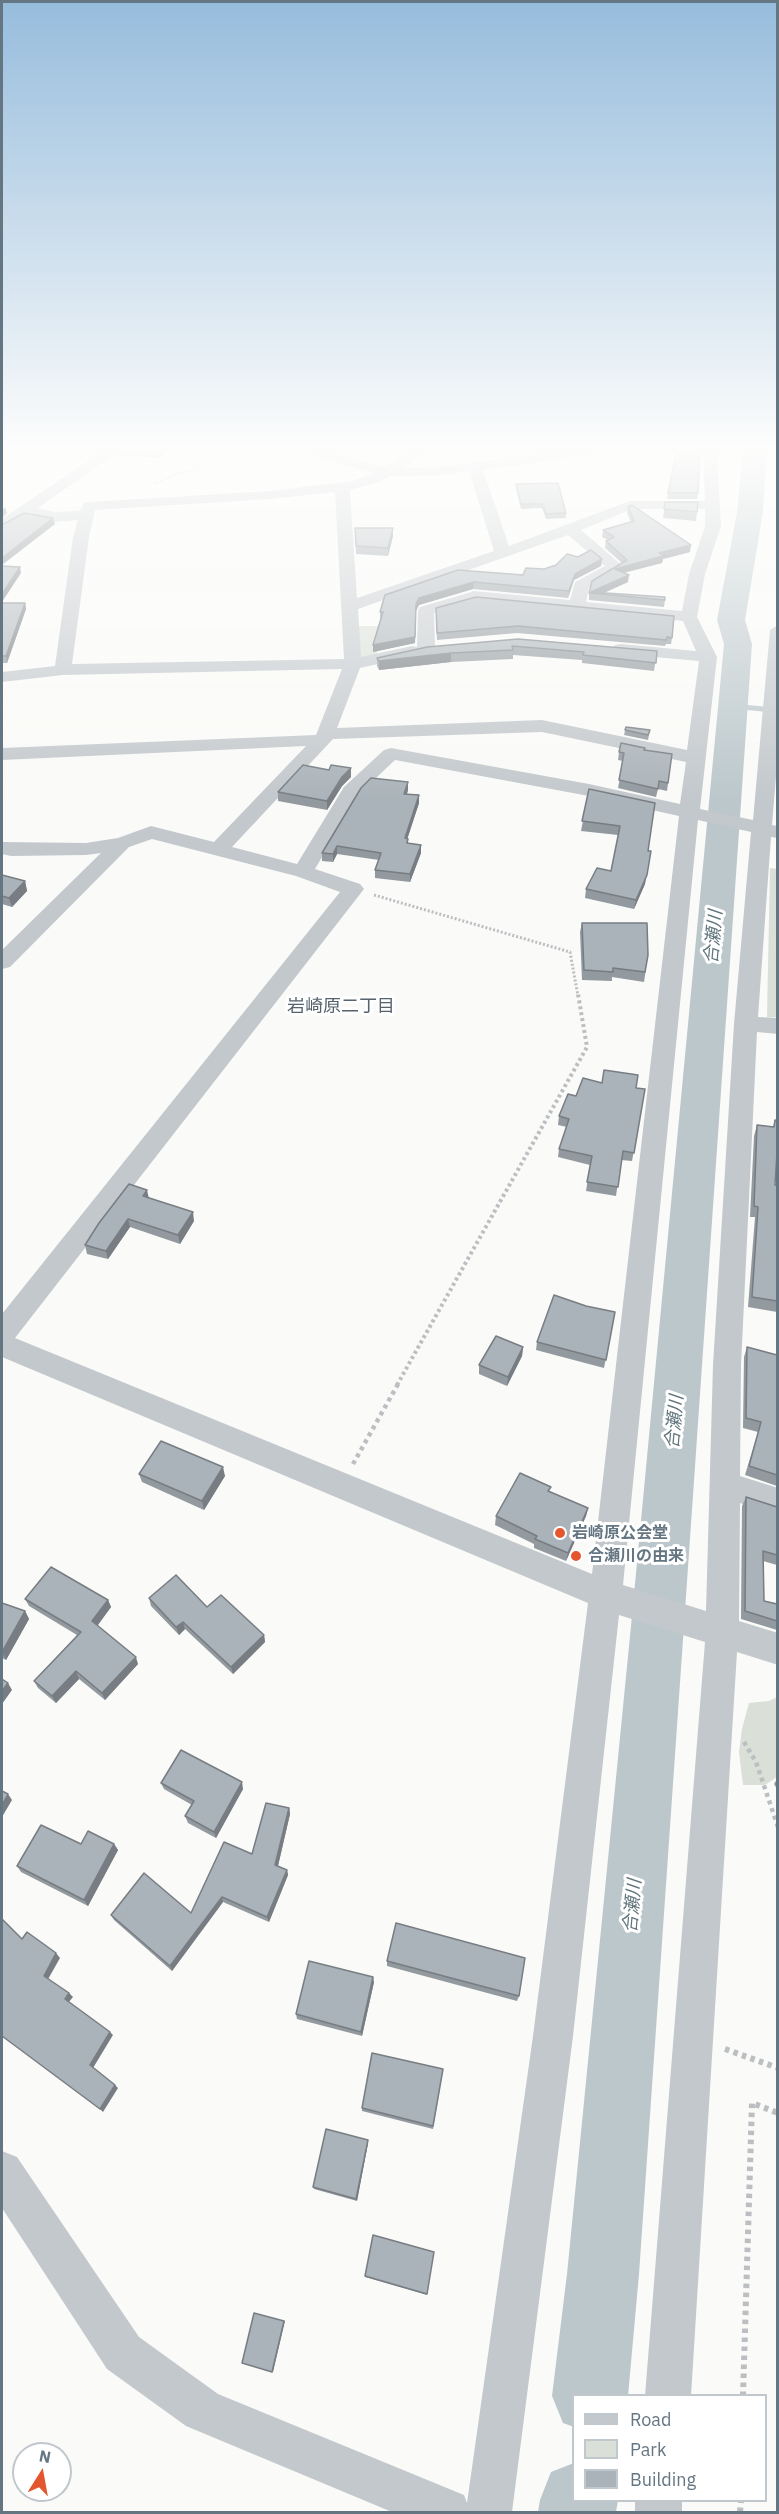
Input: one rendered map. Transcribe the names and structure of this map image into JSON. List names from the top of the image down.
{
  "districts": ["岩崎原二丁目"],
  "water": ["合瀬川"],
  "places": ["岩崎原公会堂", "合瀬川の由来"],
  "legend": ["Road", "Park", "Building"],
  "north": "top"
}
